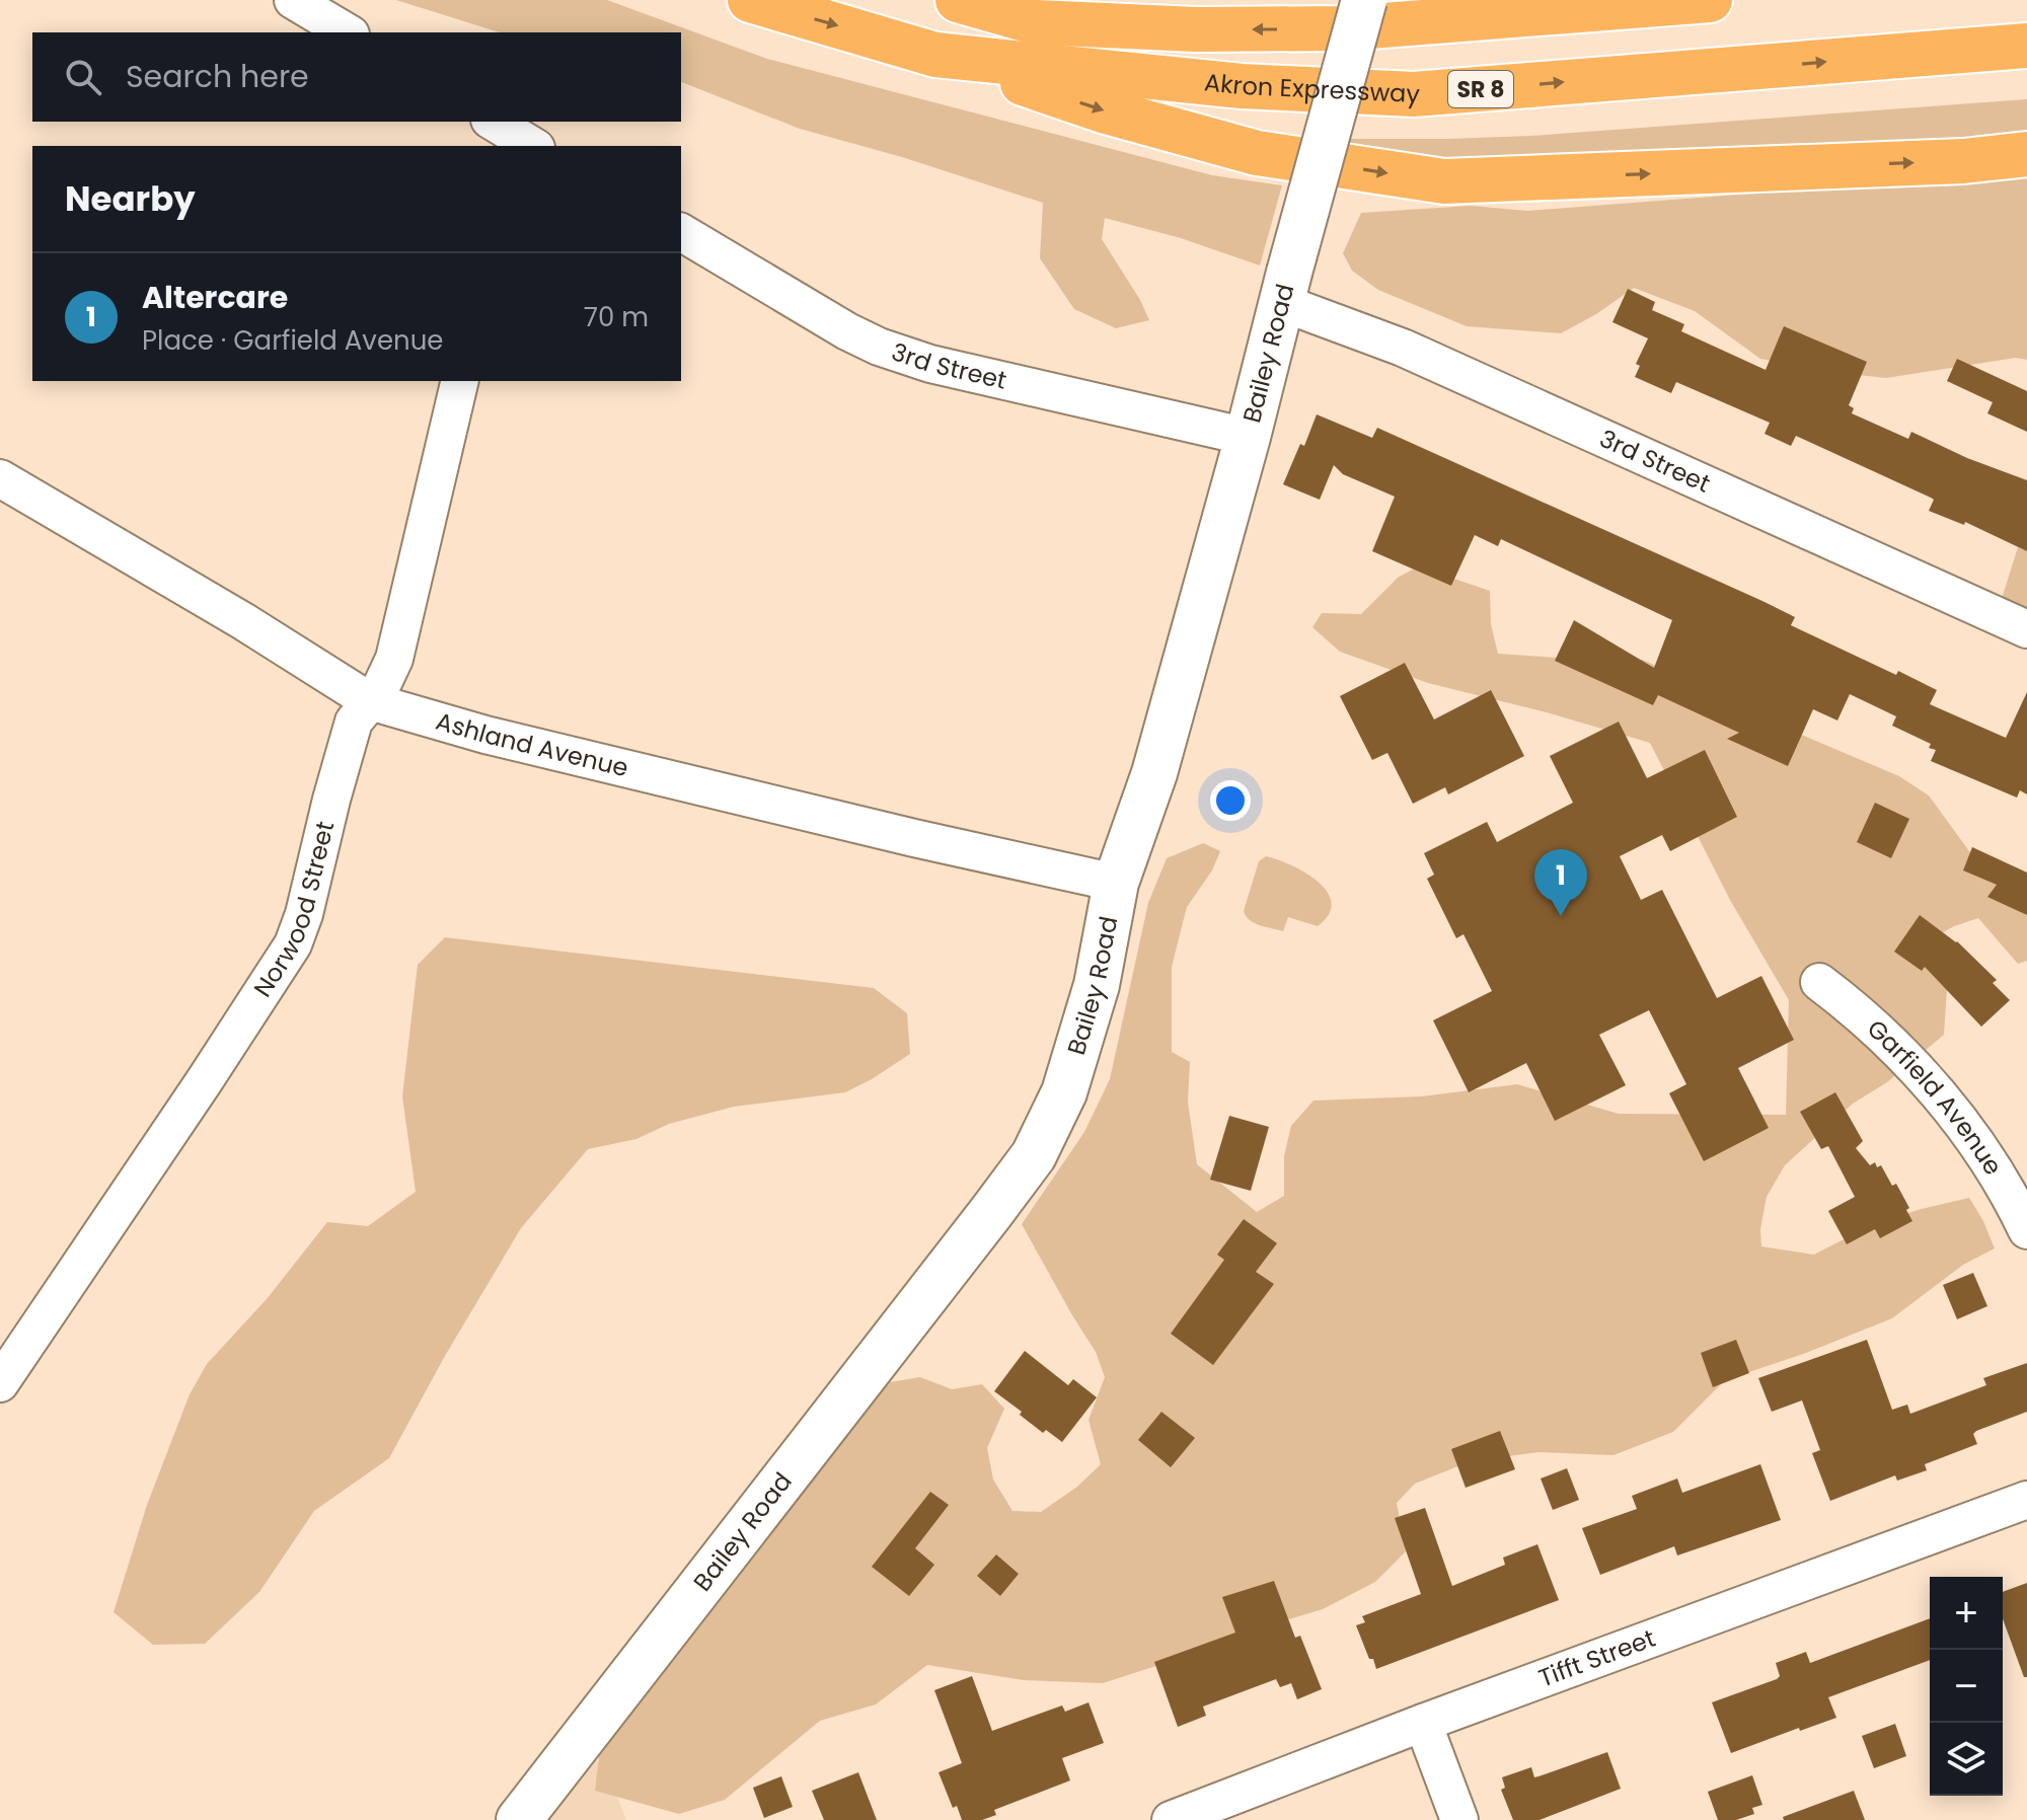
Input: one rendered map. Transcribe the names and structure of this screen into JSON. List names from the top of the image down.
{
  "streets": {
    "highway": ["Akron Expressway", "SR 8"],
    "street": [
      "Bailey Road",
      "3rd Street",
      "Ashland Avenue",
      "Norwood Street",
      "Garfield Avenue",
      "Tifft Street"
    ]
  },
  "crossings": [
    ["Bailey Road", "3rd Street"],
    ["Bailey Road", "Ashland Avenue"],
    ["Ashland Avenue", "Norwood Street"]
  ],
  "page": {
    "search": "Search here",
    "heading": "Nearby",
    "list": [
      {
        "mark": "1",
        "name": "Altercare",
        "note": "Place · Garfield Avenue",
        "value": "70 m"
      }
    ],
    "pins": "1",
    "map_buttons": ["+", "−"]
  }
}
